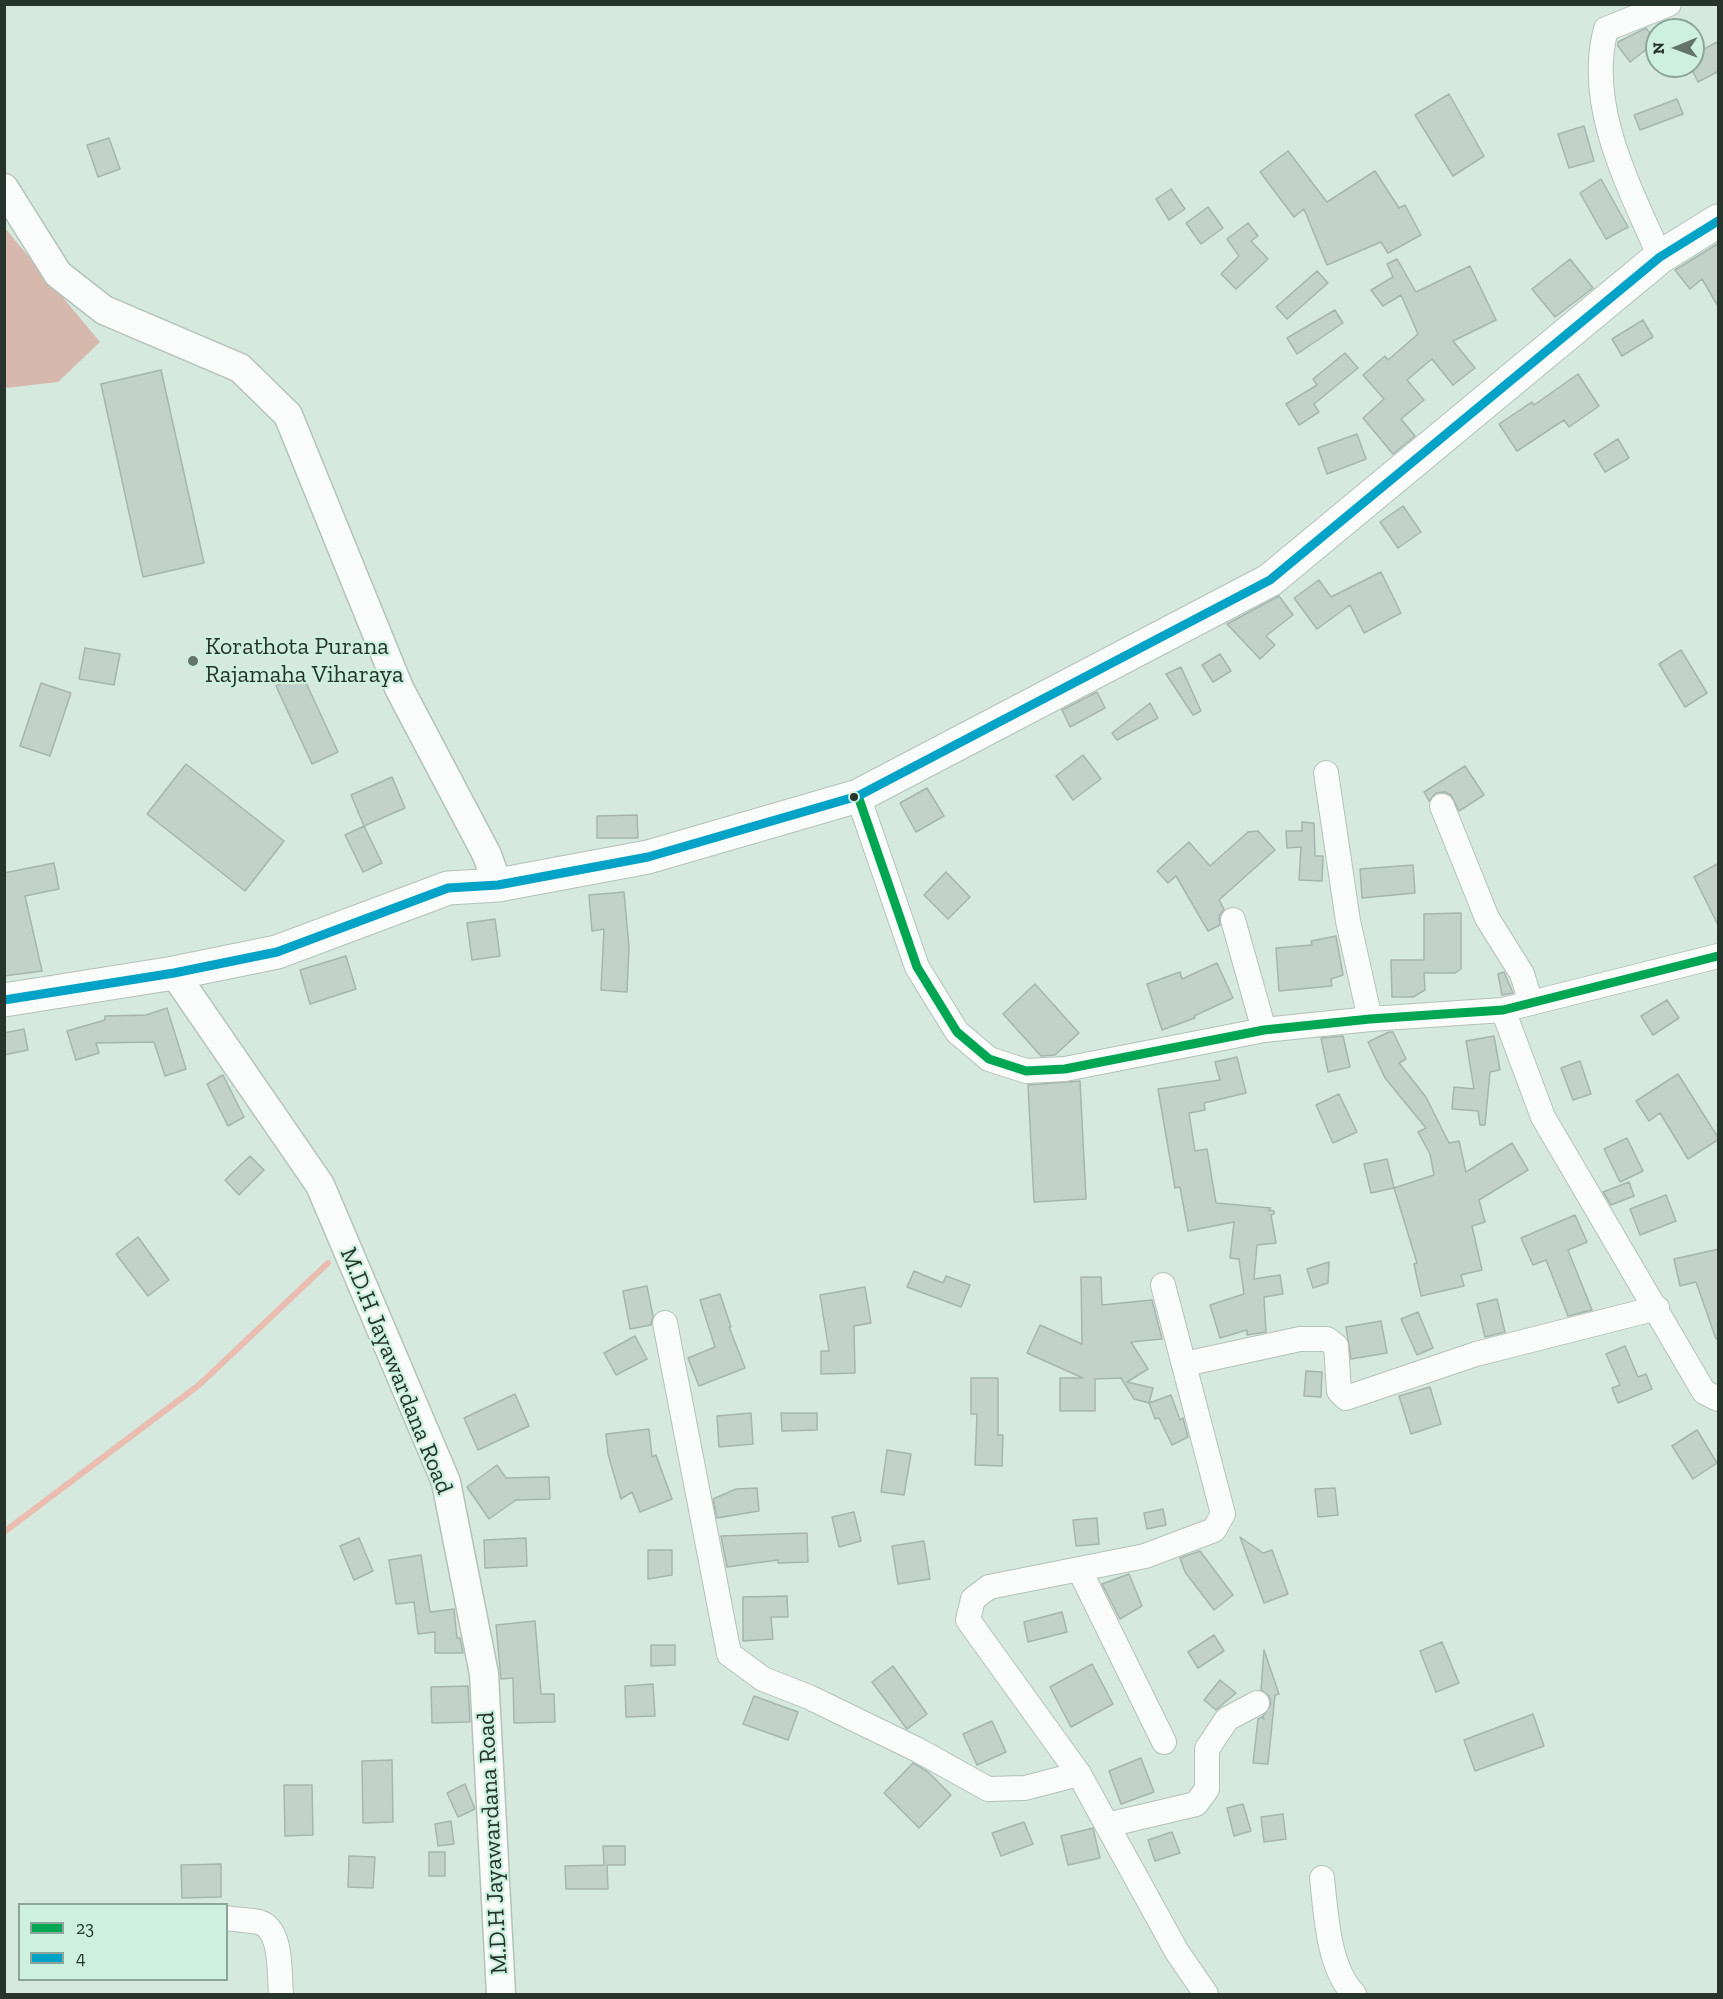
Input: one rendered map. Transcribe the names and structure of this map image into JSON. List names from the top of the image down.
{
  "streets": {
    "street": ["M.D.H Jayawardana Road"]
  },
  "places": ["Korathota Purana Rajamaha Viharaya"],
  "lines": ["transit line 4", "transit line 23"],
  "legend": ["23", "4"],
  "north": "left"
}
